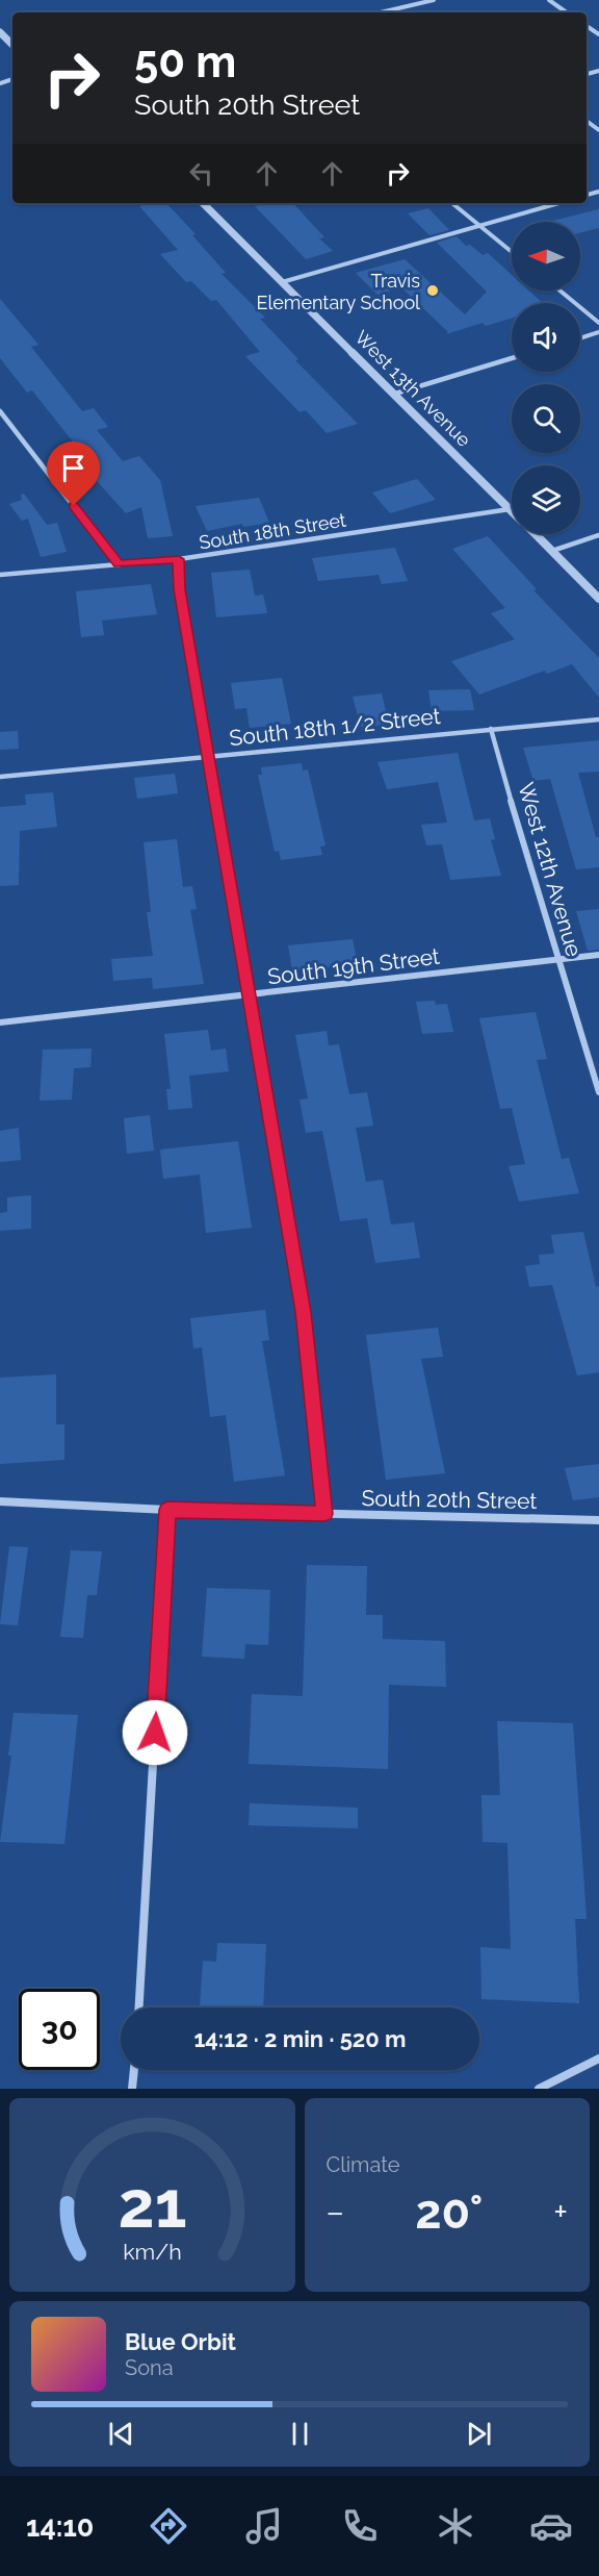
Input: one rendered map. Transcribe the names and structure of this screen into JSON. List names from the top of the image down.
{
  "streets": {
    "street": [
      "West 13th Avenue",
      "South 18th Street",
      "South 18th 1/2 Street",
      "West 12th Avenue",
      "South 19th Street",
      "South 20th Street"
    ]
  },
  "crossings": [
    ["West 13th Avenue", "South 18th Street"],
    ["South 18th 1/2 Street", "West 12th Avenue"],
    ["West 12th Avenue", "South 19th Street"]
  ],
  "places": ["Travis Elementary School"],
  "north": "left",
  "page": {
    "turn": ["50 m", "South 20th Street"],
    "limit": "30",
    "trip": "14:12 · 2 min · 520 m",
    "tile": "Climate",
    "heat": ["−", "20°", "+"],
    "song": ["Blue Orbit", "Sona"],
    "tabs": "14:10",
    "gauge": ["21", "km/h"]
  }
}
